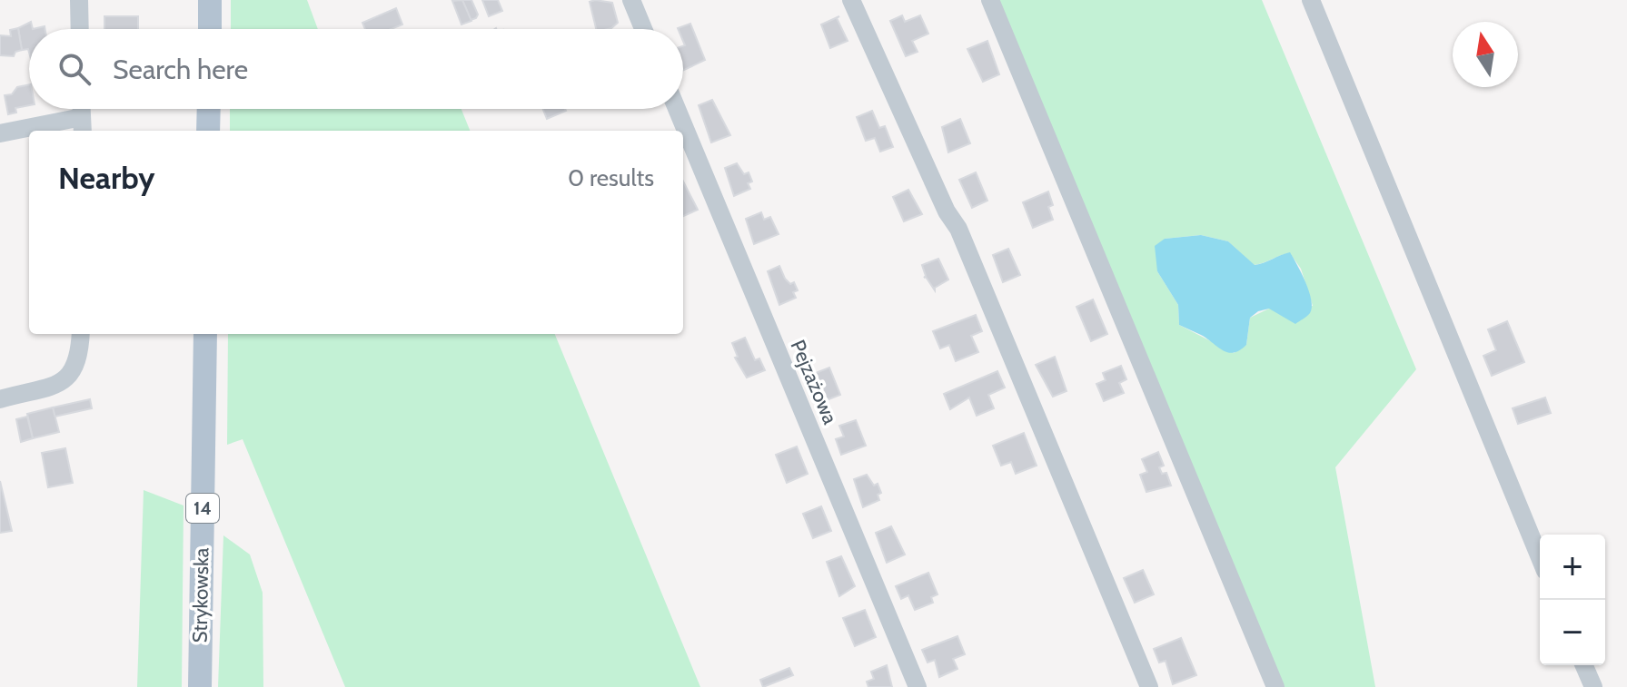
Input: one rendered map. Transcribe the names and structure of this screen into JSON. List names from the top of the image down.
{
  "streets": {
    "main road": ["14", "Strykowska"],
    "street": ["Pejzażowa"]
  },
  "north": "top",
  "page": {
    "search": "Search here",
    "heading": ["Nearby", "0 results"],
    "map_buttons": ["+", "−"]
  }
}
